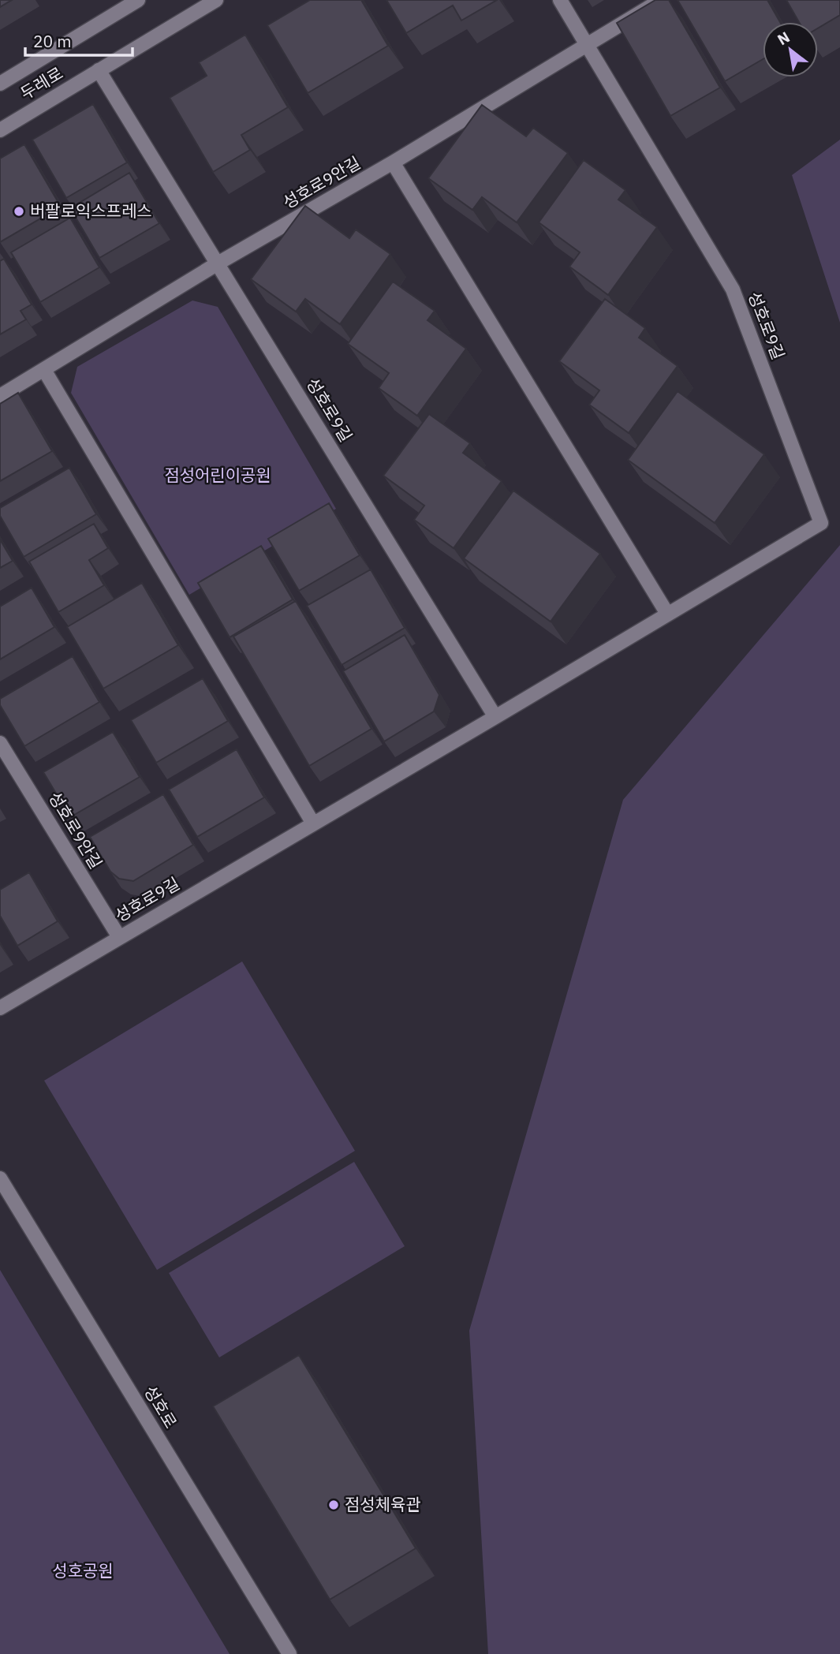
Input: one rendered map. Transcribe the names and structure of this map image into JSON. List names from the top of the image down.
{
  "streets": {
    "street": [
      "두레로",
      "성호로9안길",
      "성호로9길",
      "성호로"
    ]
  },
  "crossings": [
    ["두레로", "성호로9길"],
    ["성호로9안길", "성호로9길"]
  ],
  "parks": ["점성어린이공원", "성호공원"],
  "places": ["버팔로익스프레스", "점성체육관"],
  "scale_bar": "20 m",
  "north": "top left"
}
